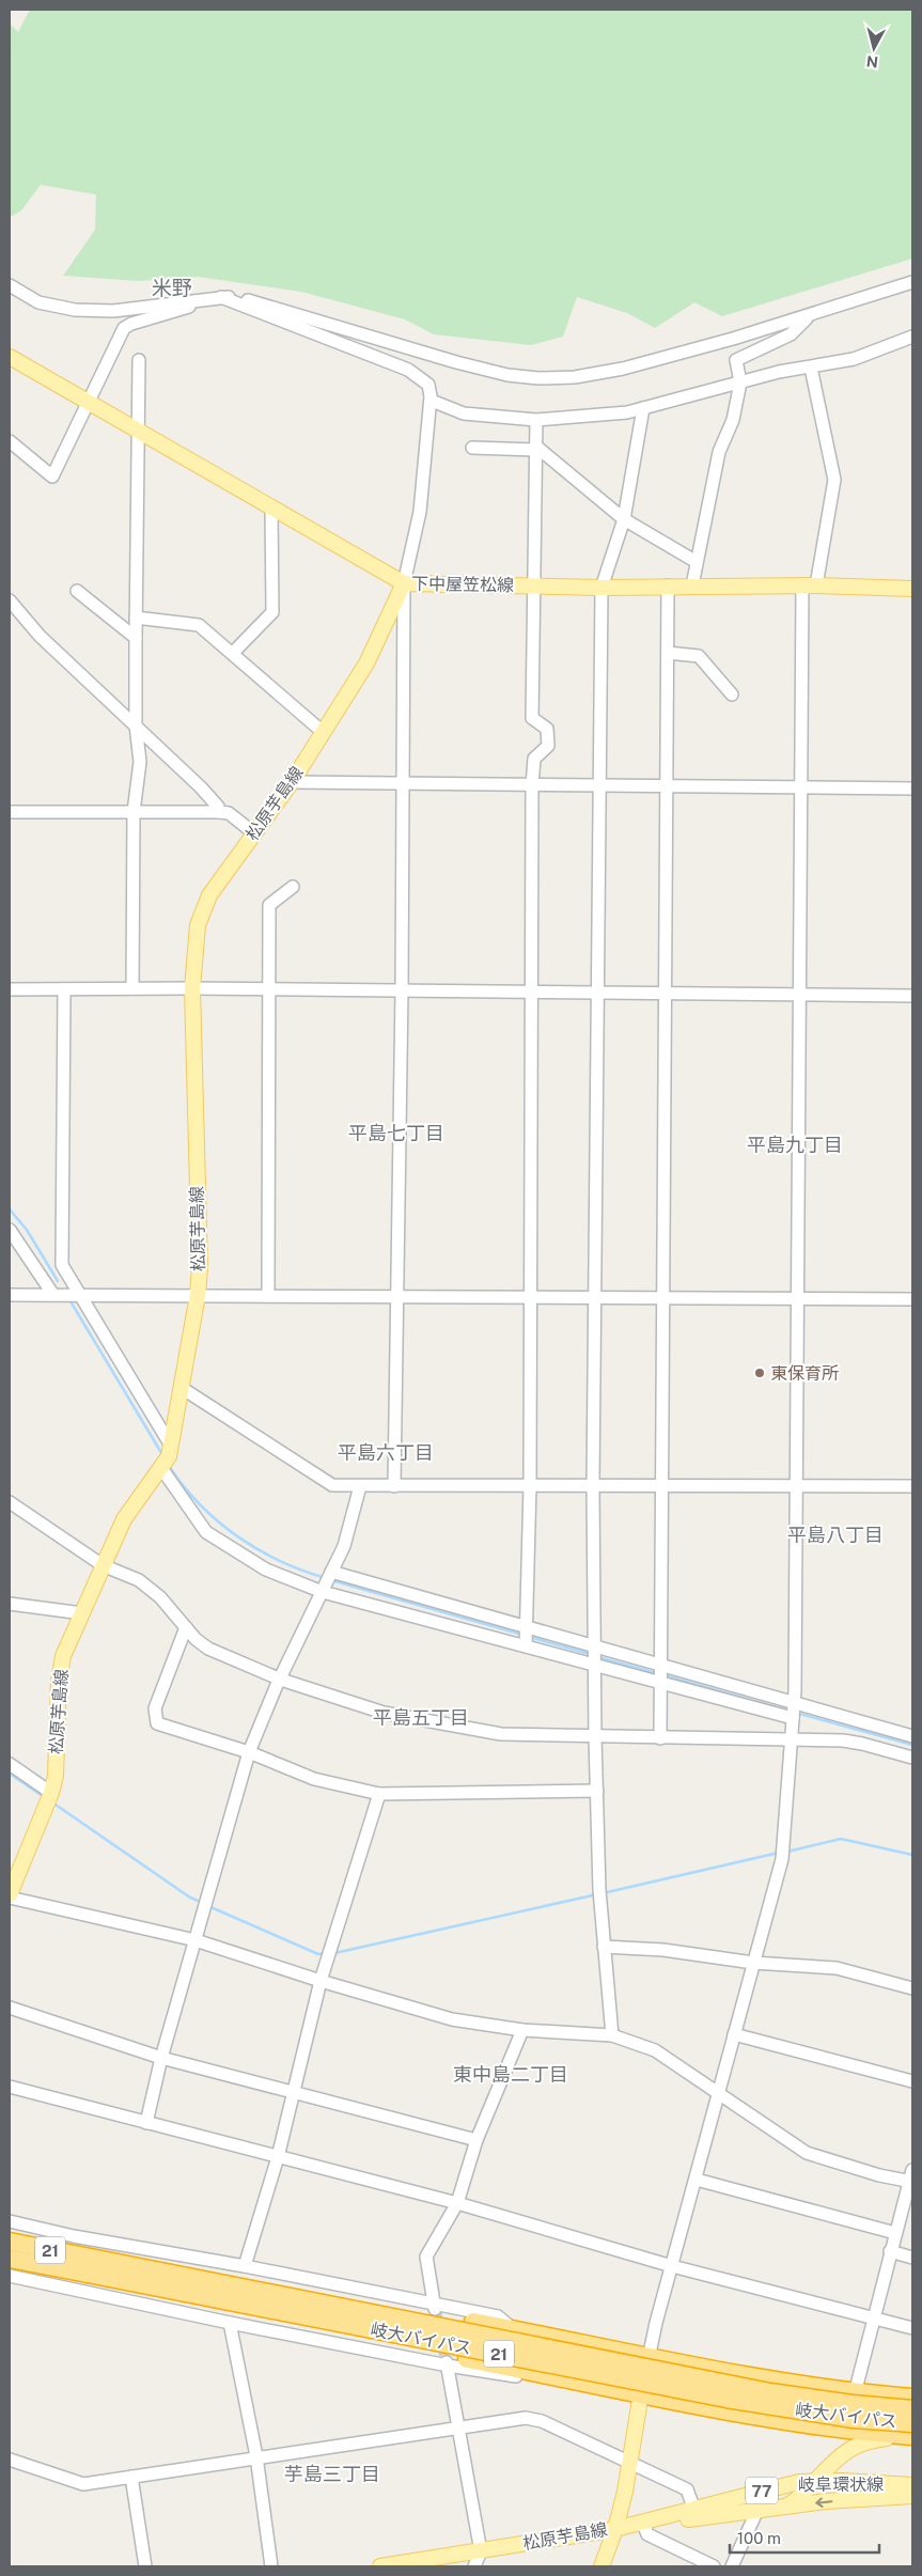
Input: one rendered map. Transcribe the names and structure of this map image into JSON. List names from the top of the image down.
{
  "streets": {
    "highway": ["21", "岐大バイパス"],
    "main road": [
      "下中屋笠松線",
      "松原芋島線",
      "岐阜環状線",
      "77"
    ]
  },
  "crossings": [
    ["下中屋笠松線", "松原芋島線"],
    ["松原芋島線", "21"],
    ["松原芋島線", "岐阜環状線"],
    ["21", "岐大バイパス"]
  ],
  "districts": [
    "米野",
    "平島七丁目",
    "平島九丁目",
    "平島六丁目",
    "平島八丁目",
    "平島五丁目",
    "東中島二丁目",
    "芋島三丁目"
  ],
  "places": ["東保育所"],
  "scale_bar": "100 m",
  "north": "bottom"
}
